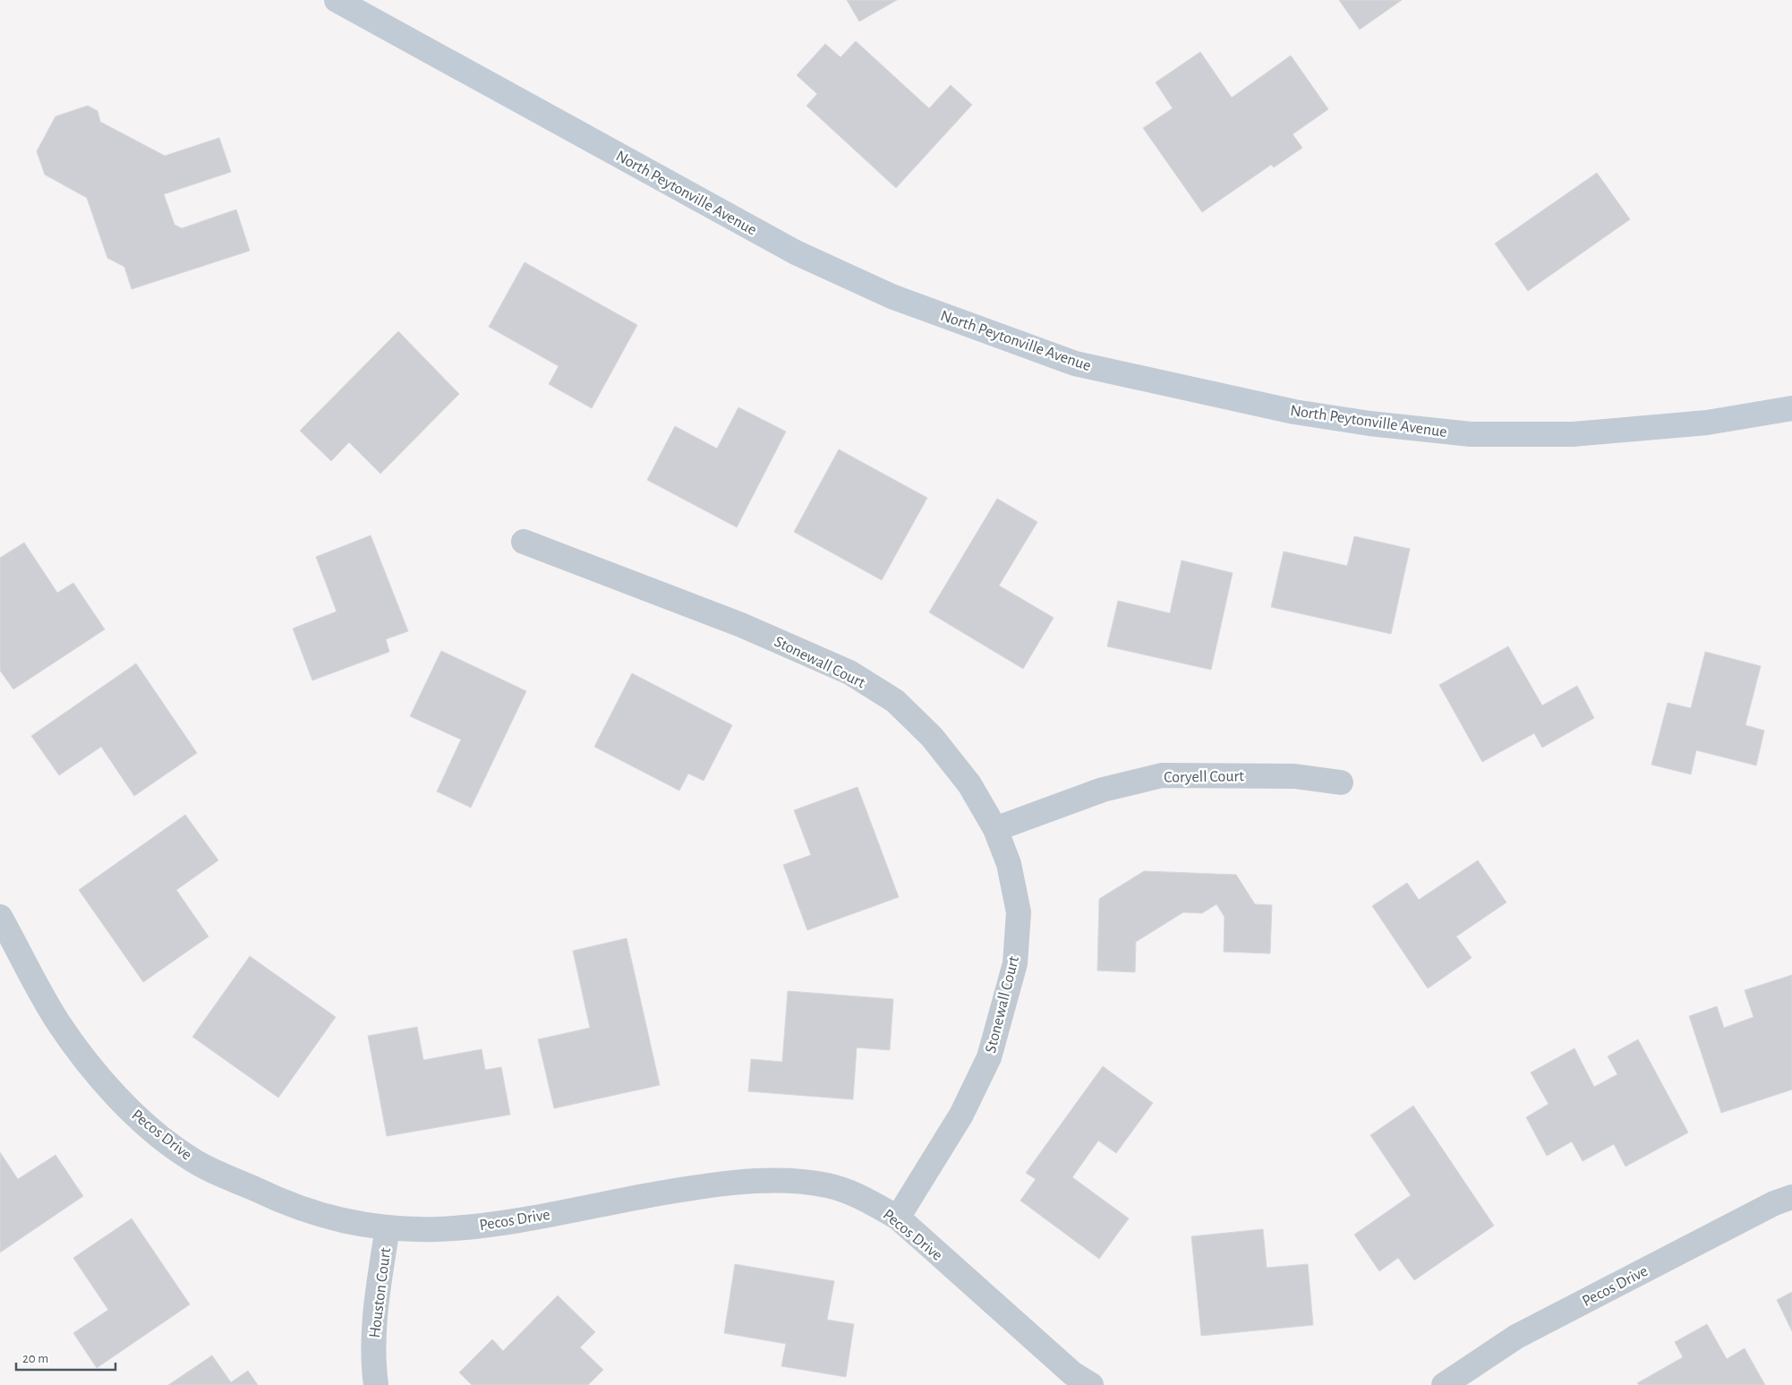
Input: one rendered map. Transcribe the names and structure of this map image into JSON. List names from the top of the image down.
{
  "streets": {
    "street": [
      "North Peytonville Avenue",
      "Stonewall Court",
      "Coryell Court",
      "Pecos Drive",
      "Houston Court"
    ]
  },
  "crossings": [
    ["Stonewall Court", "Coryell Court"],
    ["Stonewall Court", "Pecos Drive"],
    ["Pecos Drive", "Houston Court"]
  ],
  "scale_bar": "20 m"
}
